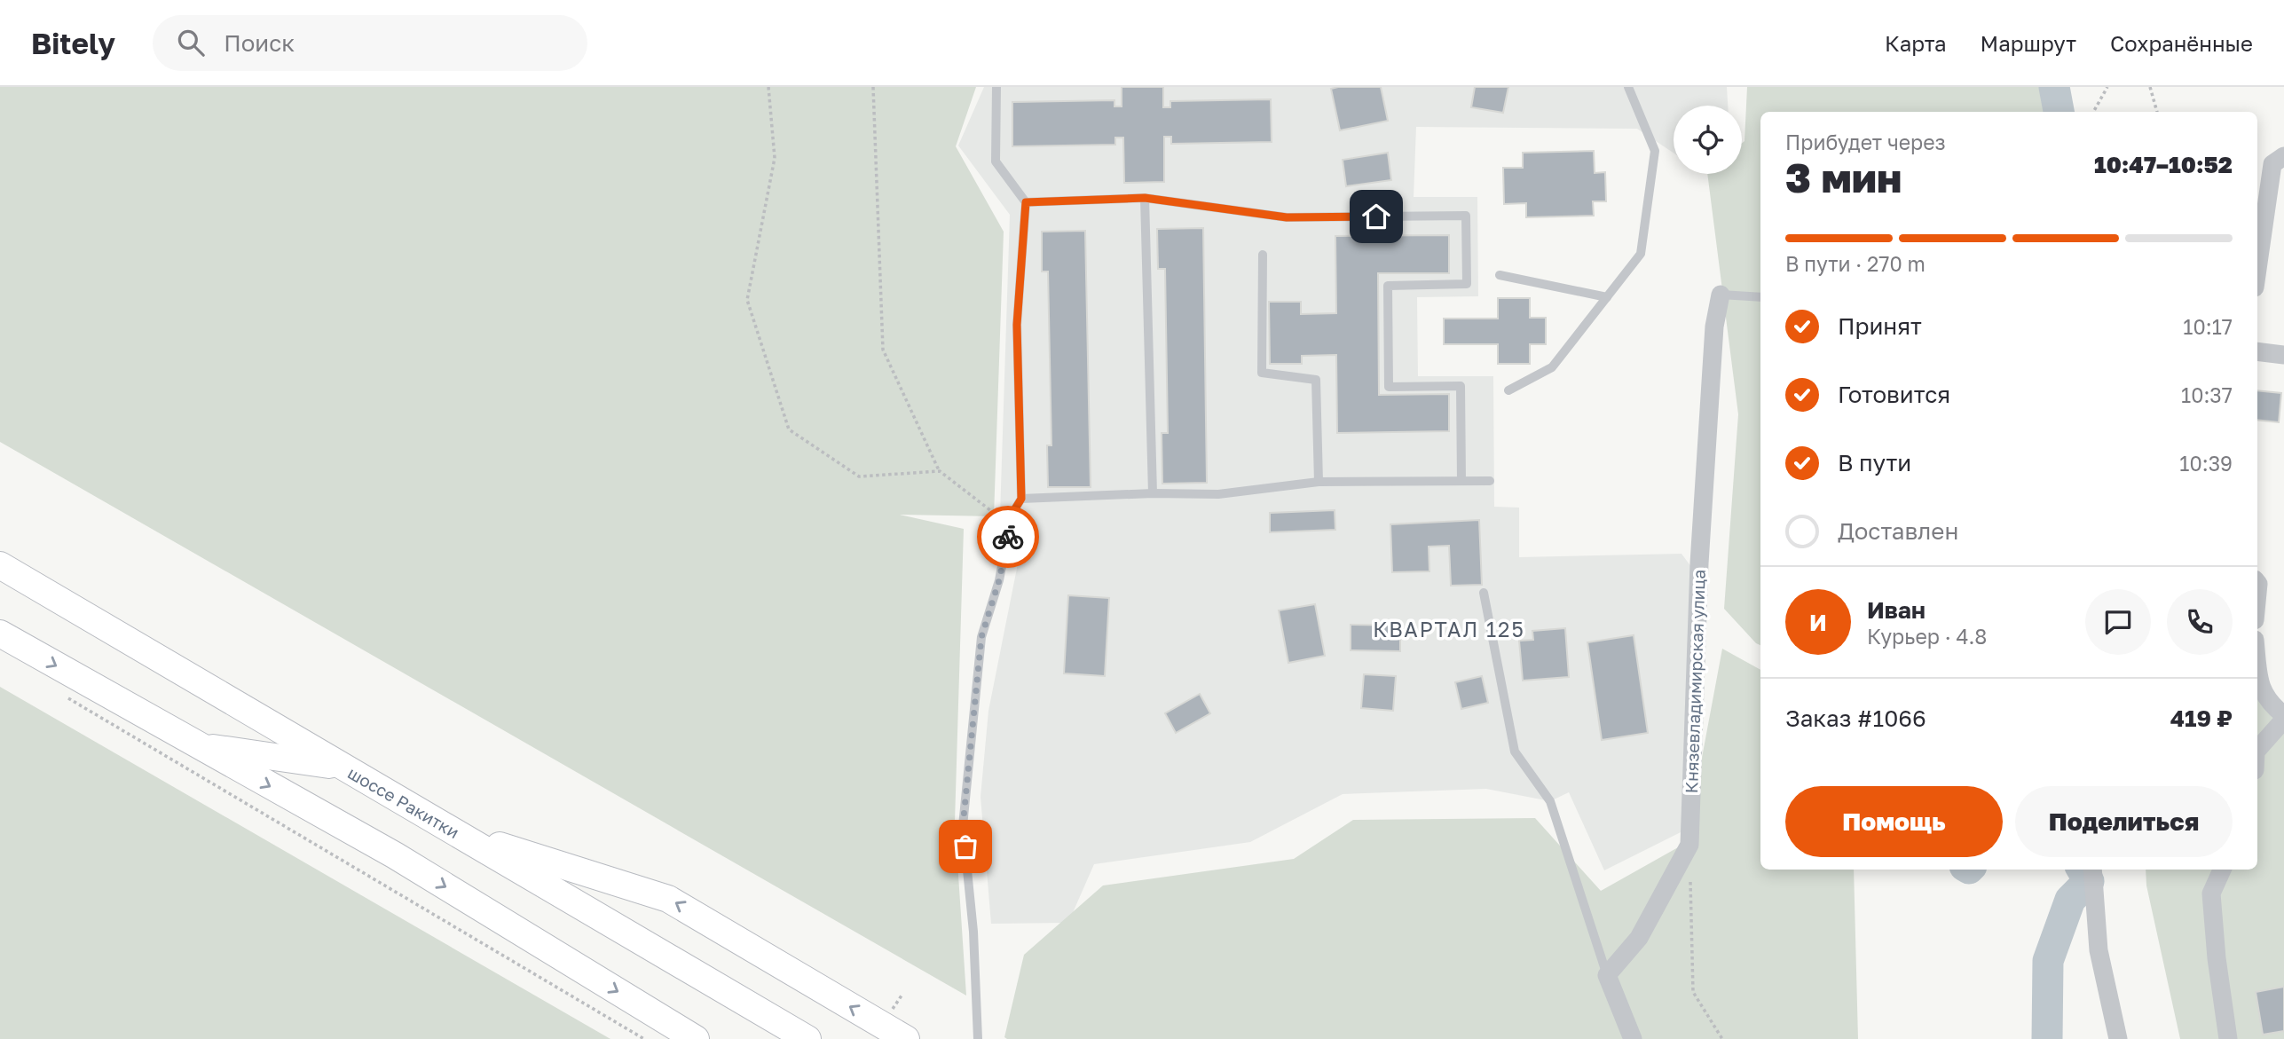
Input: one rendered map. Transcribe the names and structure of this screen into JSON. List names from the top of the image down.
{
  "streets": {
    "street": ["Князевладимирская улица", "шоссе Ракитки"]
  },
  "districts": ["КВАРТАЛ 125"],
  "page": {
    "header": "Bitely",
    "search": "Поиск",
    "nav": ["Карта", "Маршрут", "Сохранённые"],
    "heading": ["3 мин", "Прибудет через", "10:47–10:52"],
    "panel": [
      "Иван",
      "Курьер · 4.8",
      "Заказ #1066",
      "419 ₽"
    ],
    "bar": "В пути · 270 m",
    "list": [
      ["Принят", "10:17"],
      ["Готовится", "10:37"],
      ["В пути", "10:39"],
      "Доставлен"
    ],
    "round": "И",
    "buttons": ["Помощь", "Поделиться"]
  }
}
